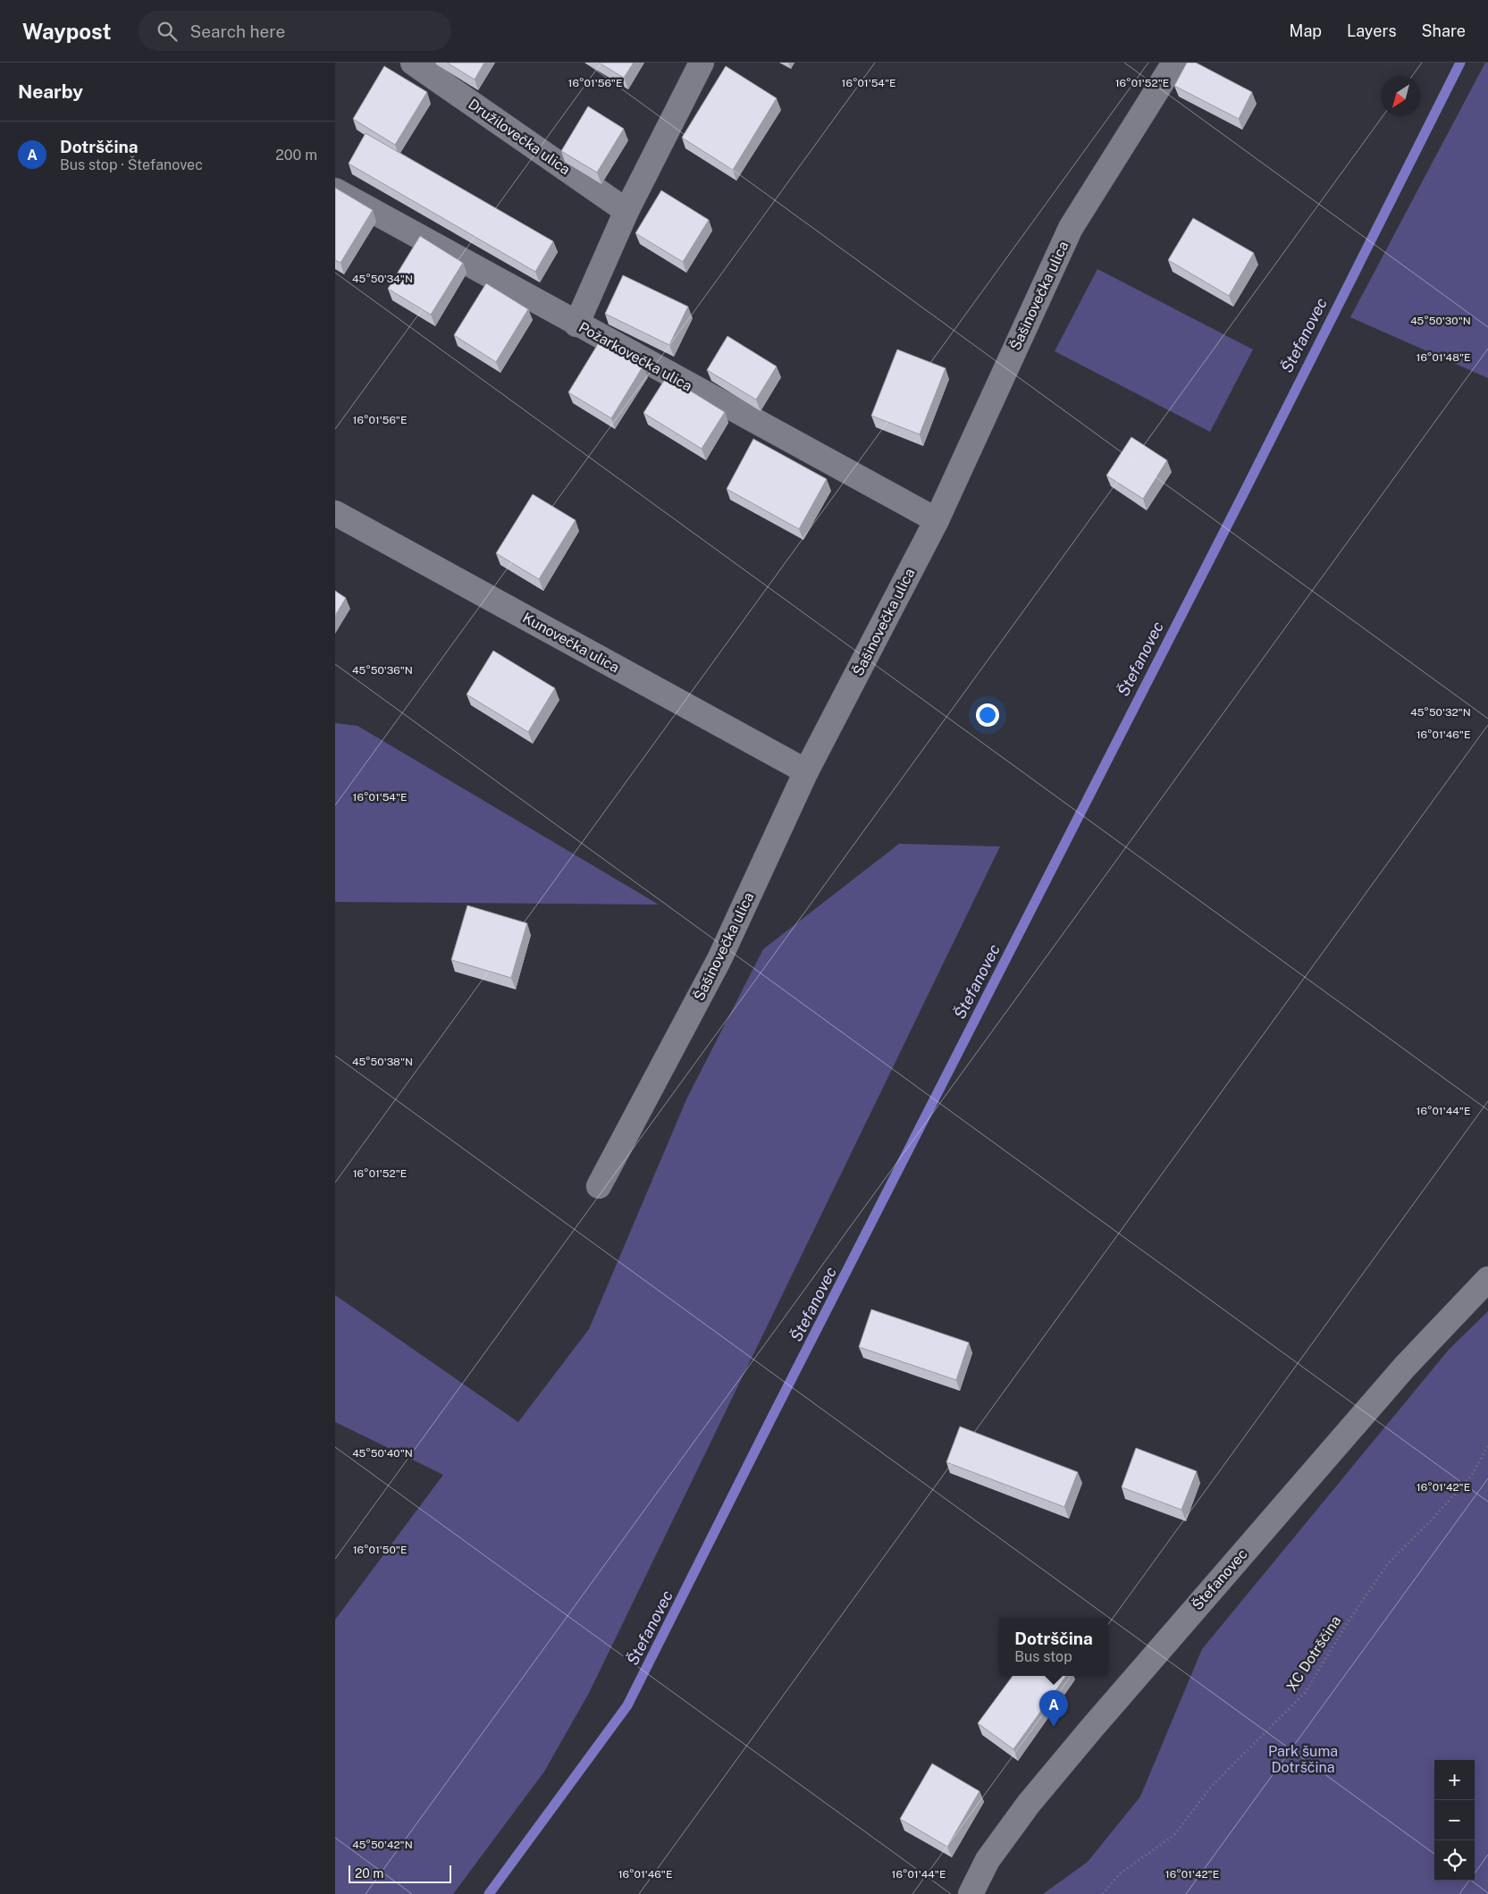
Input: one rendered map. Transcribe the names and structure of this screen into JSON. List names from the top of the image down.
{
  "streets": {
    "street": [
      "Družilovečka ulica",
      "Šašinovečka ulica",
      "Požarkovečka ulica",
      "Kunovečka ulica",
      "Štefanovec"
    ],
    "path": ["XC Dotrščina"]
  },
  "crossings": [
    ["Šašinovečka ulica", "Požarkovečka ulica"],
    ["Šašinovečka ulica", "Kunovečka ulica"]
  ],
  "water": ["Štefanovec"],
  "parks": ["Park šuma Dotrščina"],
  "scale_bar": "20 m",
  "north": "bottom left",
  "page": {
    "header": "Waypost",
    "search": "Search here",
    "nav": ["Map", "Layers", "Share"],
    "heading": "Nearby",
    "list": [
      {
        "mark": "A",
        "name": "Dotrščina",
        "note": "Bus stop · Štefanovec",
        "value": "200 m"
      }
    ],
    "popup": ["Dotrščina", "Bus stop"],
    "pins": "A",
    "map_buttons": ["+", "−"],
    "scale": "20 m"
  },
  "coordinates": [
    "16°01'56\"E",
    "16°01'54\"E",
    "16°01'52\"E",
    "45°50'34\"N",
    "45°50'30\"N",
    "16°01'48\"E",
    "45°50'36\"N",
    "45°50'32\"N",
    "16°01'46\"E",
    "45°50'38\"N",
    "16°01'44\"E",
    "45°50'40\"N",
    "16°01'42\"E",
    "16°01'50\"E",
    "45°50'42\"N"
  ]
}
